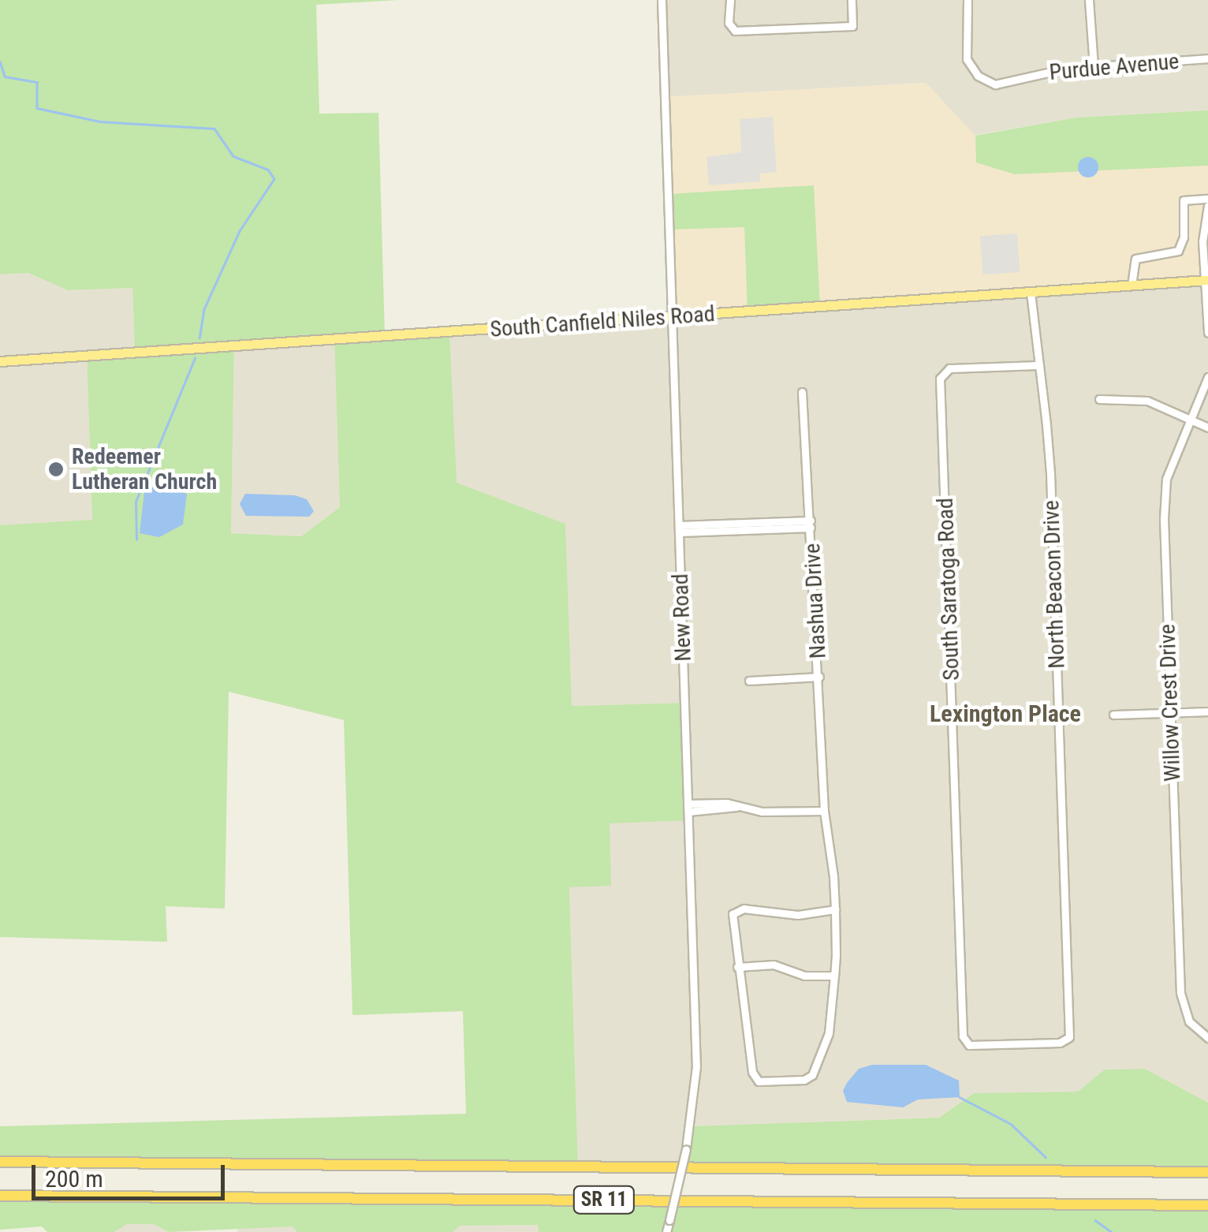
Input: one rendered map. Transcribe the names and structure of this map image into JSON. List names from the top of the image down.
{
  "streets": {
    "highway": ["SR 11"],
    "main road": ["South Canfield Niles Road"],
    "street": [
      "Purdue Avenue",
      "North Beacon Drive",
      "South Saratoga Road",
      "Nashua Drive",
      "New Road",
      "Willow Crest Drive"
    ]
  },
  "crossings": [
    ["South Canfield Niles Road", "North Beacon Drive"],
    ["South Canfield Niles Road", "New Road"],
    ["North Beacon Drive", "South Saratoga Road"]
  ],
  "districts": ["Lexington Place"],
  "places": ["Redeemer Lutheran Church"],
  "scale_bar": "200 m"
}
